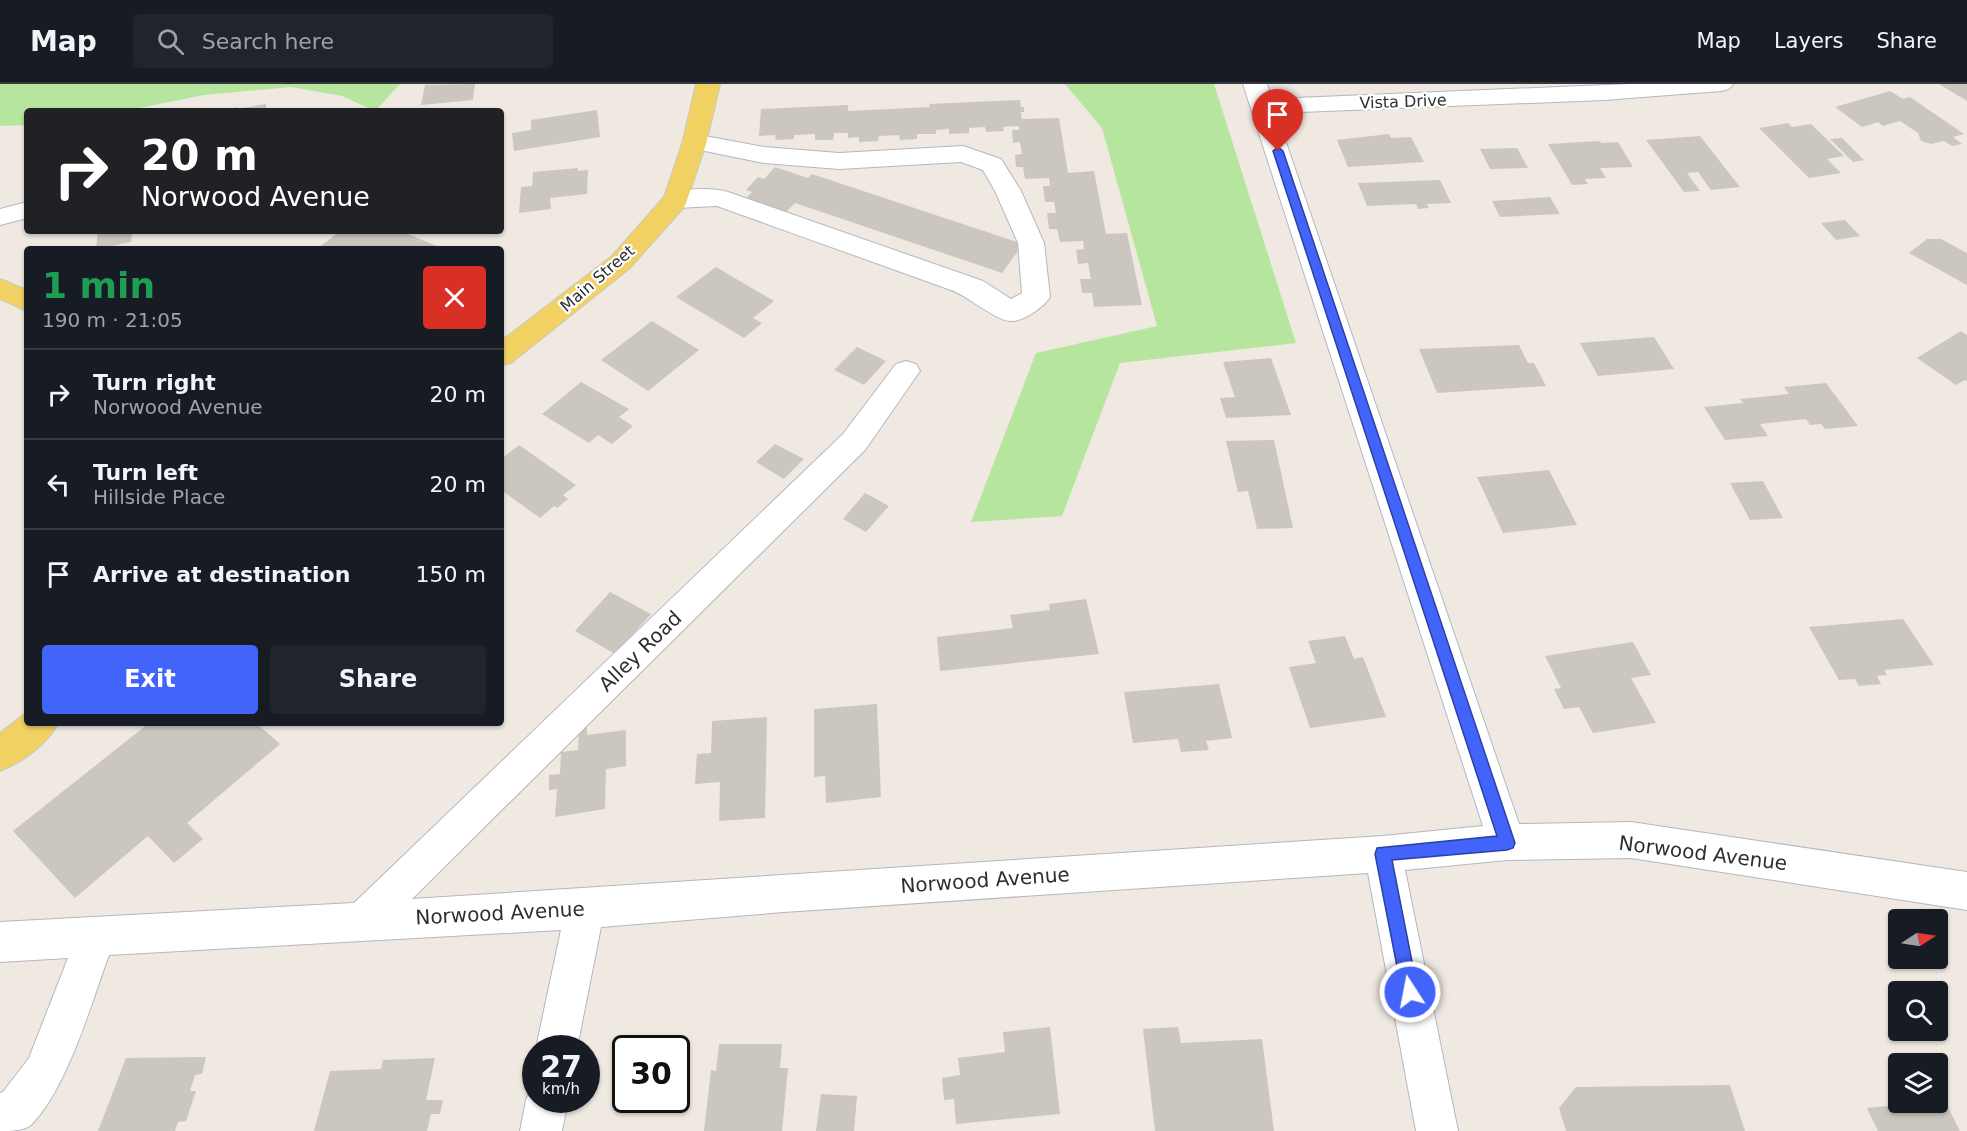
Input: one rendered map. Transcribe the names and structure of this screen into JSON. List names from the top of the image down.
{
  "streets": {
    "main road": ["Main Street"],
    "street": ["Vista Drive", "Alley Road", "Norwood Avenue"]
  },
  "crossings": [
    ["Alley Road", "Norwood Avenue"]
  ],
  "north": "right",
  "page": {
    "header": "Map",
    "search": "Search here",
    "nav": ["Map", "Layers", "Share"],
    "turn": ["20 m", "Norwood Avenue"],
    "heading": ["1 min", "190 m · 21:05"],
    "list": [
      {
        "name": "Turn right",
        "note": "Norwood Avenue",
        "value": "20 m"
      },
      {
        "name": "Turn left",
        "note": "Hillside Place",
        "value": "20 m"
      },
      {
        "name": "Arrive at destination",
        "value": "150 m"
      }
    ],
    "buttons": ["Exit", "Share"],
    "speed": "27 km/h",
    "limit": "30"
  }
}
